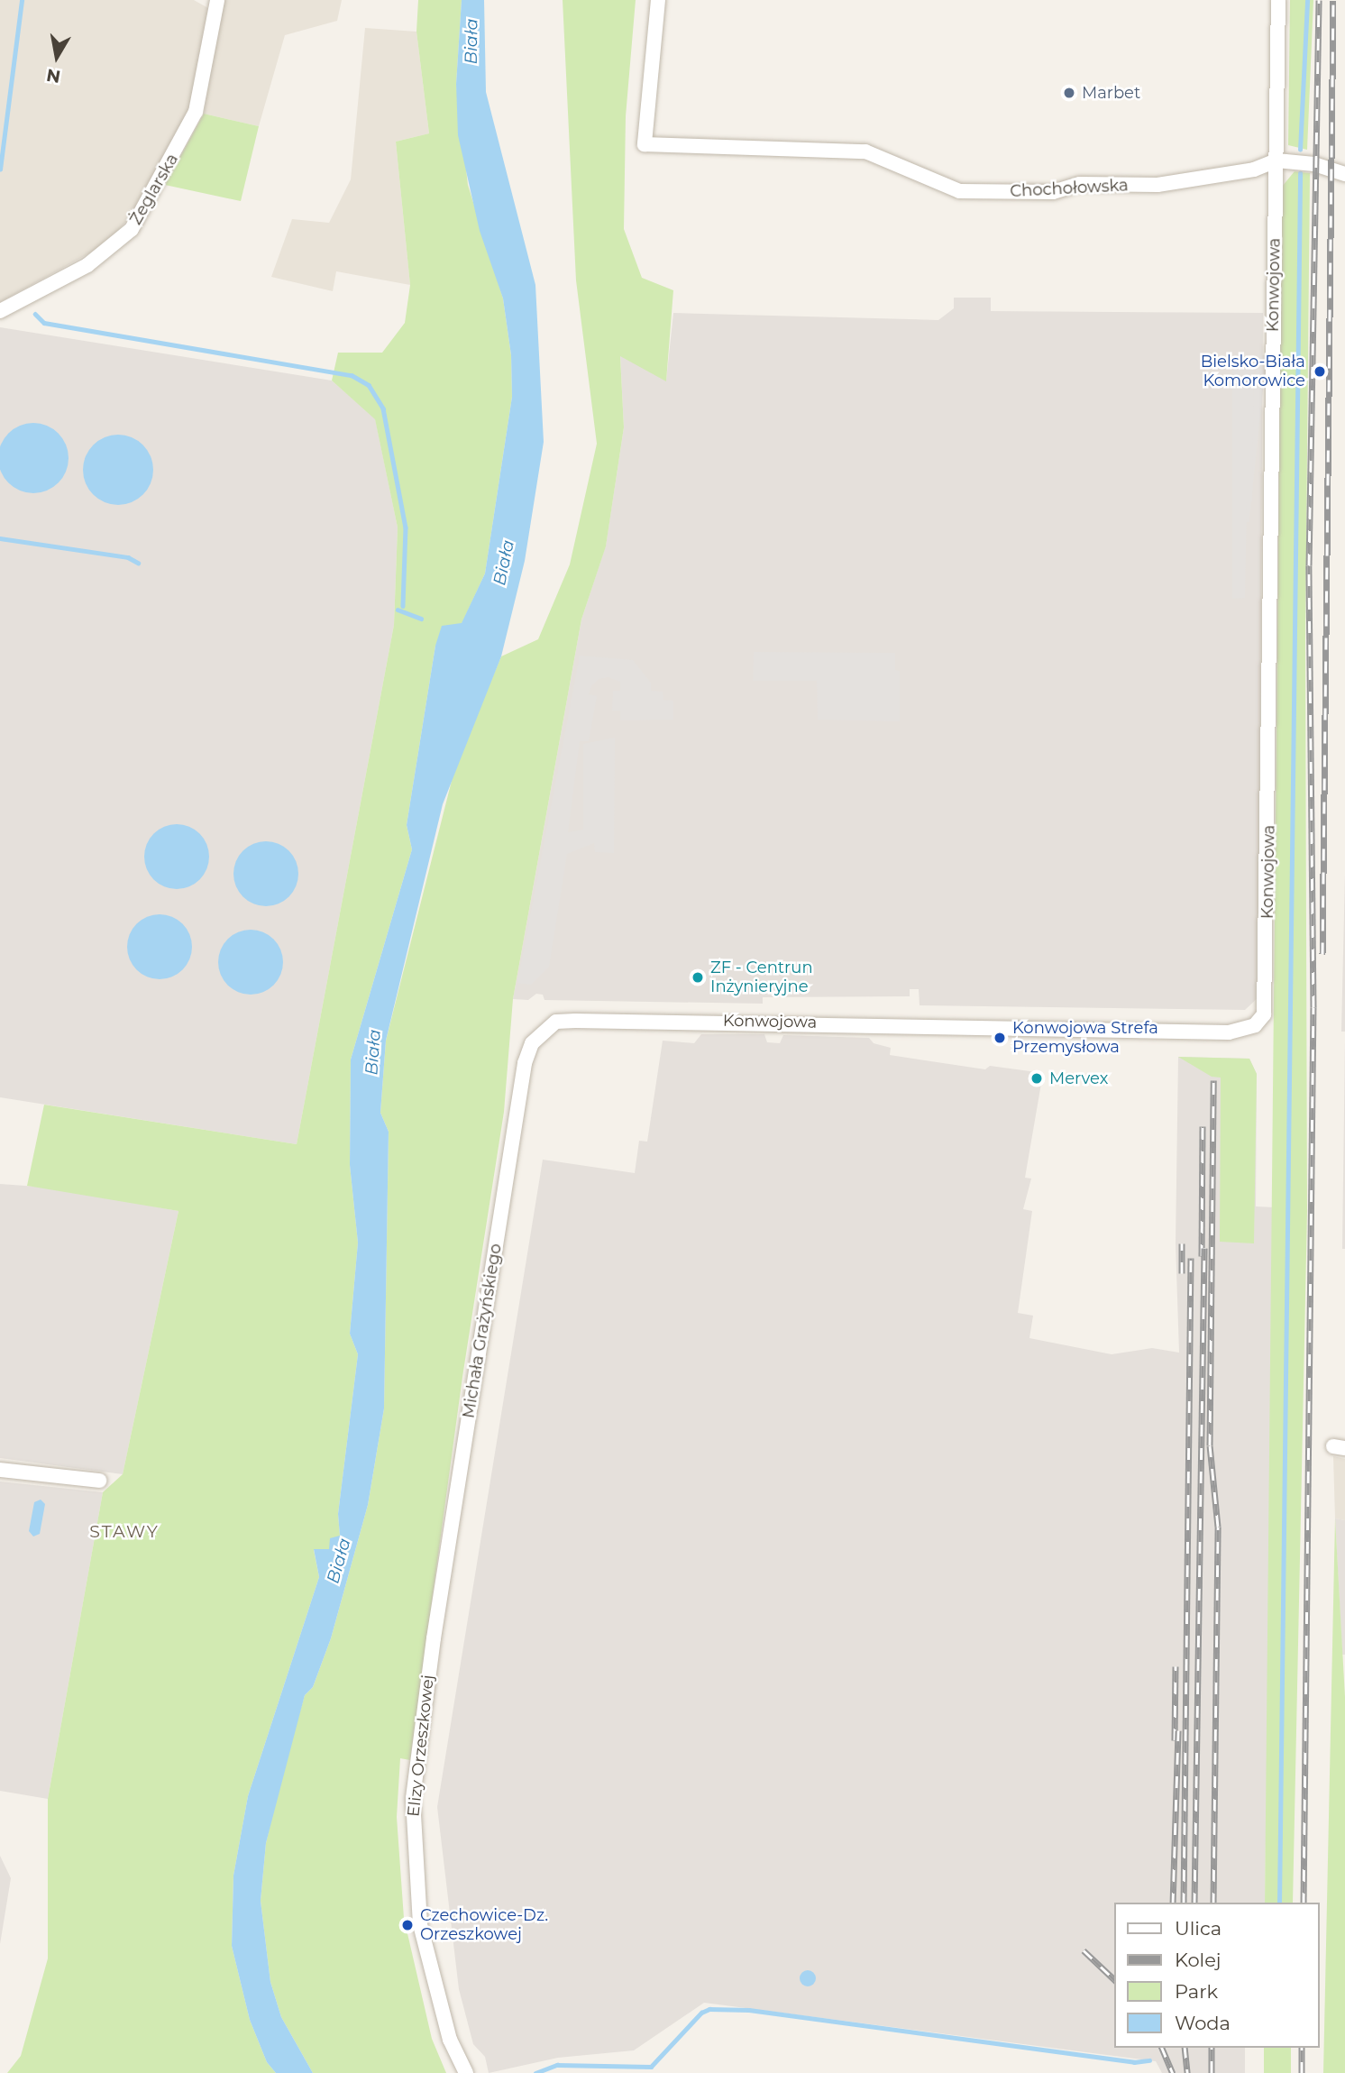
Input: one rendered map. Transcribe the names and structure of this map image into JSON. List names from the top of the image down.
{
  "streets": {
    "street": [
      "Chochołowska",
      "Żeglarska",
      "Konwojowa",
      "Michała Grażyńskiego",
      "Elizy Orzeszkowej"
    ]
  },
  "crossings": [
    ["Chochołowska", "Konwojowa"],
    ["Konwojowa", "Michała Grażyńskiego"],
    ["Michała Grażyńskiego", "Elizy Orzeszkowej"]
  ],
  "districts": ["STAWY"],
  "water": ["Biała"],
  "places": [
    "Marbet",
    "Bielsko-Biała Komorowice",
    "ZF - Centrun Inżynieryjne",
    "Konwojowa Strefa Przemysłowa",
    "Mervex",
    "Czechowice-Dz. Orzeszkowej"
  ],
  "legend": [
    "Ulica",
    "Kolej",
    "Park",
    "Woda"
  ],
  "north": "bottom"
}
